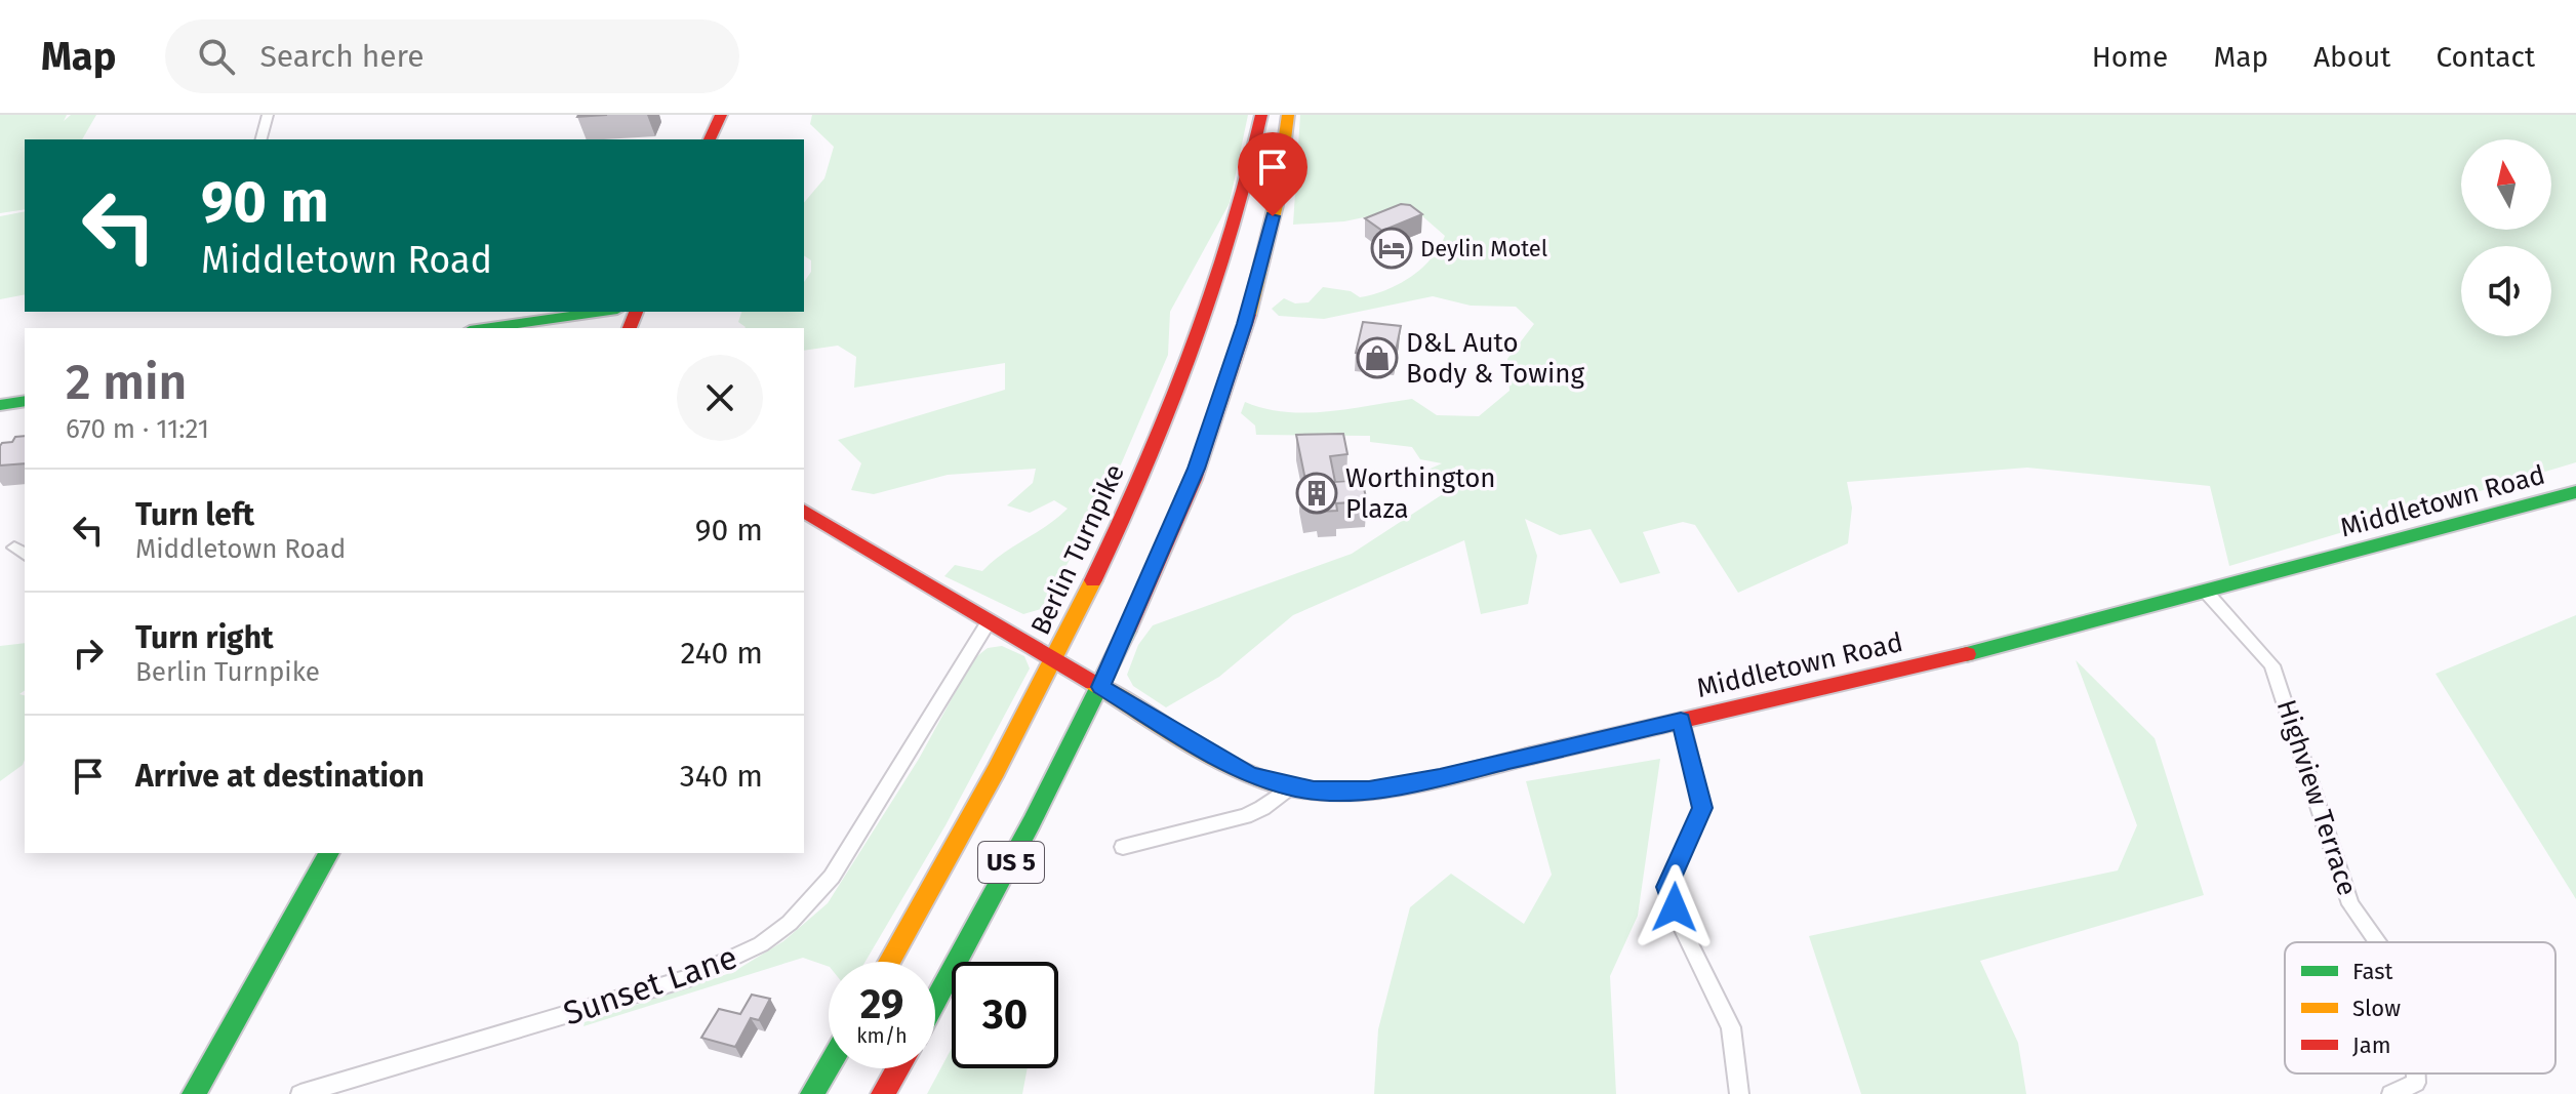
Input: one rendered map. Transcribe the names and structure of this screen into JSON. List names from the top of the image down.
{
  "streets": {
    "main road": ["Middletown Road", "Berlin Turnpike", "US 5"],
    "street": ["Highview Terrace", "Sunset Lane"]
  },
  "crossings": [
    ["Middletown Road", "Berlin Turnpike"],
    ["Middletown Road", "Highview Terrace"],
    ["Middletown Road", "US 5"],
    ["Middletown Road", "Sunset Lane"]
  ],
  "places": {
    "hotel": ["Deylin Motel"],
    "shop": ["D&L Auto Body & Towing"],
    "building": ["Worthington Plaza"]
  },
  "legend": ["Fast", "Slow", "Jam"],
  "north": "top",
  "page": {
    "header": "Map",
    "search": "Search here",
    "nav": [
      "Home",
      "Map",
      "About",
      "Contact"
    ],
    "turn": ["90 m", "Middletown Road"],
    "heading": ["2 min", "670 m · 11:21"],
    "list": [
      {
        "name": "Turn left",
        "note": "Middletown Road",
        "value": "90 m"
      },
      {
        "name": "Turn right",
        "note": "Berlin Turnpike",
        "value": "240 m"
      },
      {
        "name": "Arrive at destination",
        "value": "340 m"
      }
    ],
    "speed": "29 km/h",
    "limit": "30"
  }
}
